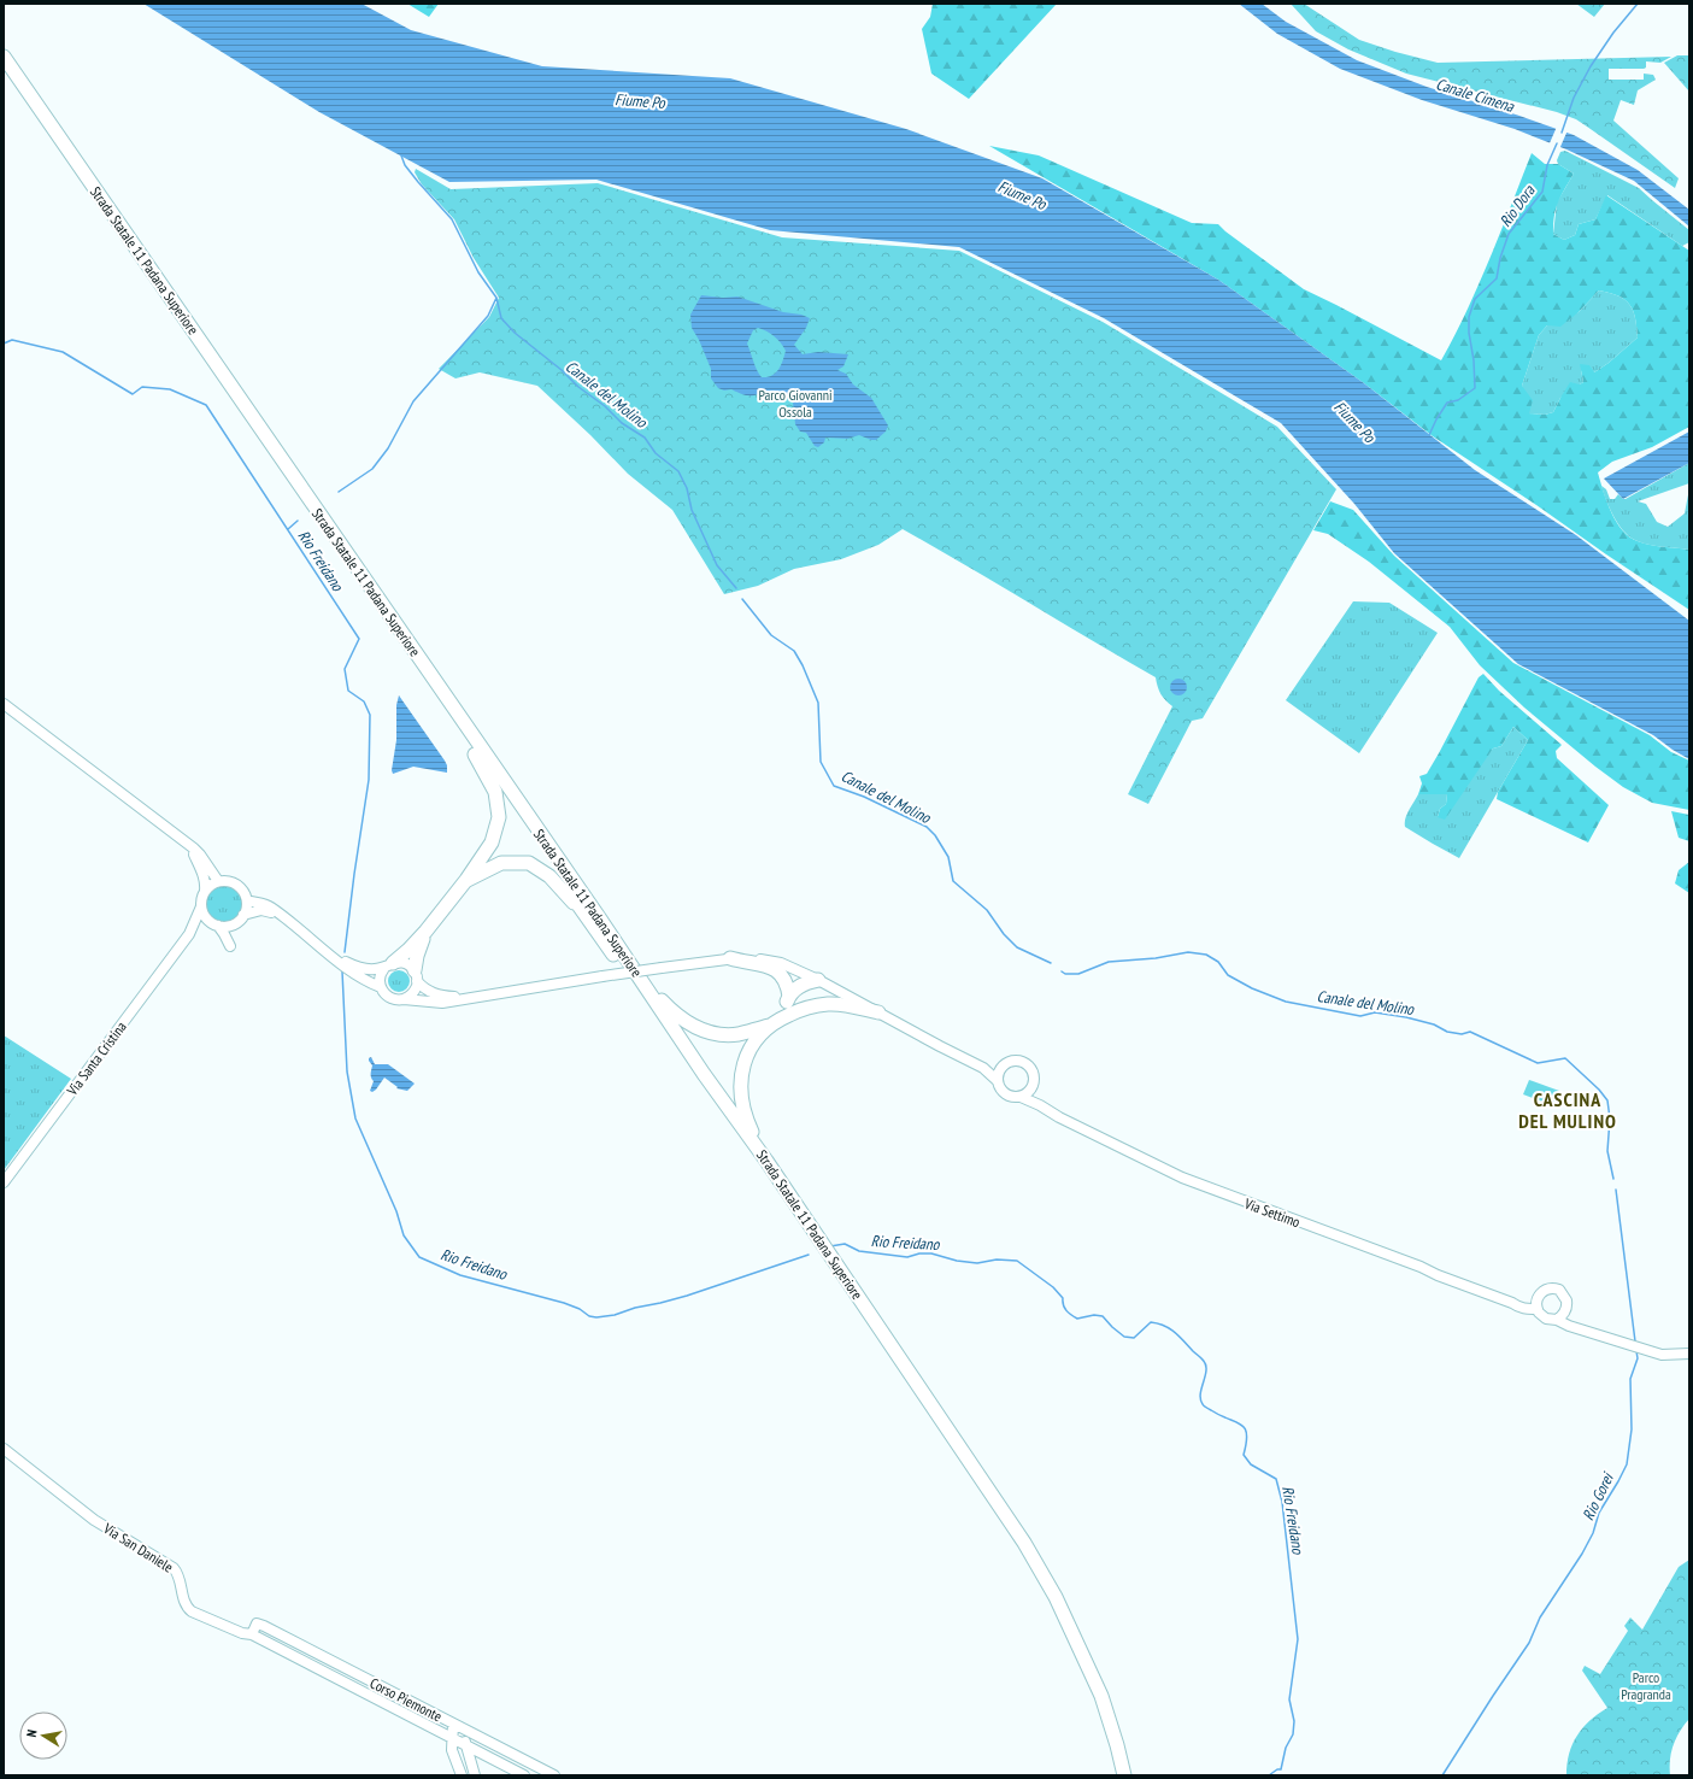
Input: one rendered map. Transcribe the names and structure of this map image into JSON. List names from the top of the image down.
{
  "streets": {
    "highway": ["Strada Statale 11 Padana Superiore"],
    "street": [
      "Via Santa Cristina",
      "Via Settimo",
      "Via San Daniele",
      "Corso Piemonte"
    ]
  },
  "crossings": [
    ["Via San Daniele", "Corso Piemonte"]
  ],
  "districts": ["CASCINA DEL MULINO"],
  "water": [
    "Canale Cimena",
    "Fiume Po",
    "Rio Dora",
    "Canale del Molino",
    "Rio Freidano",
    "Rio Gorei"
  ],
  "parks": ["Parco Giovanni Ossola", "Parco Pragranda"],
  "north": "left"
}
